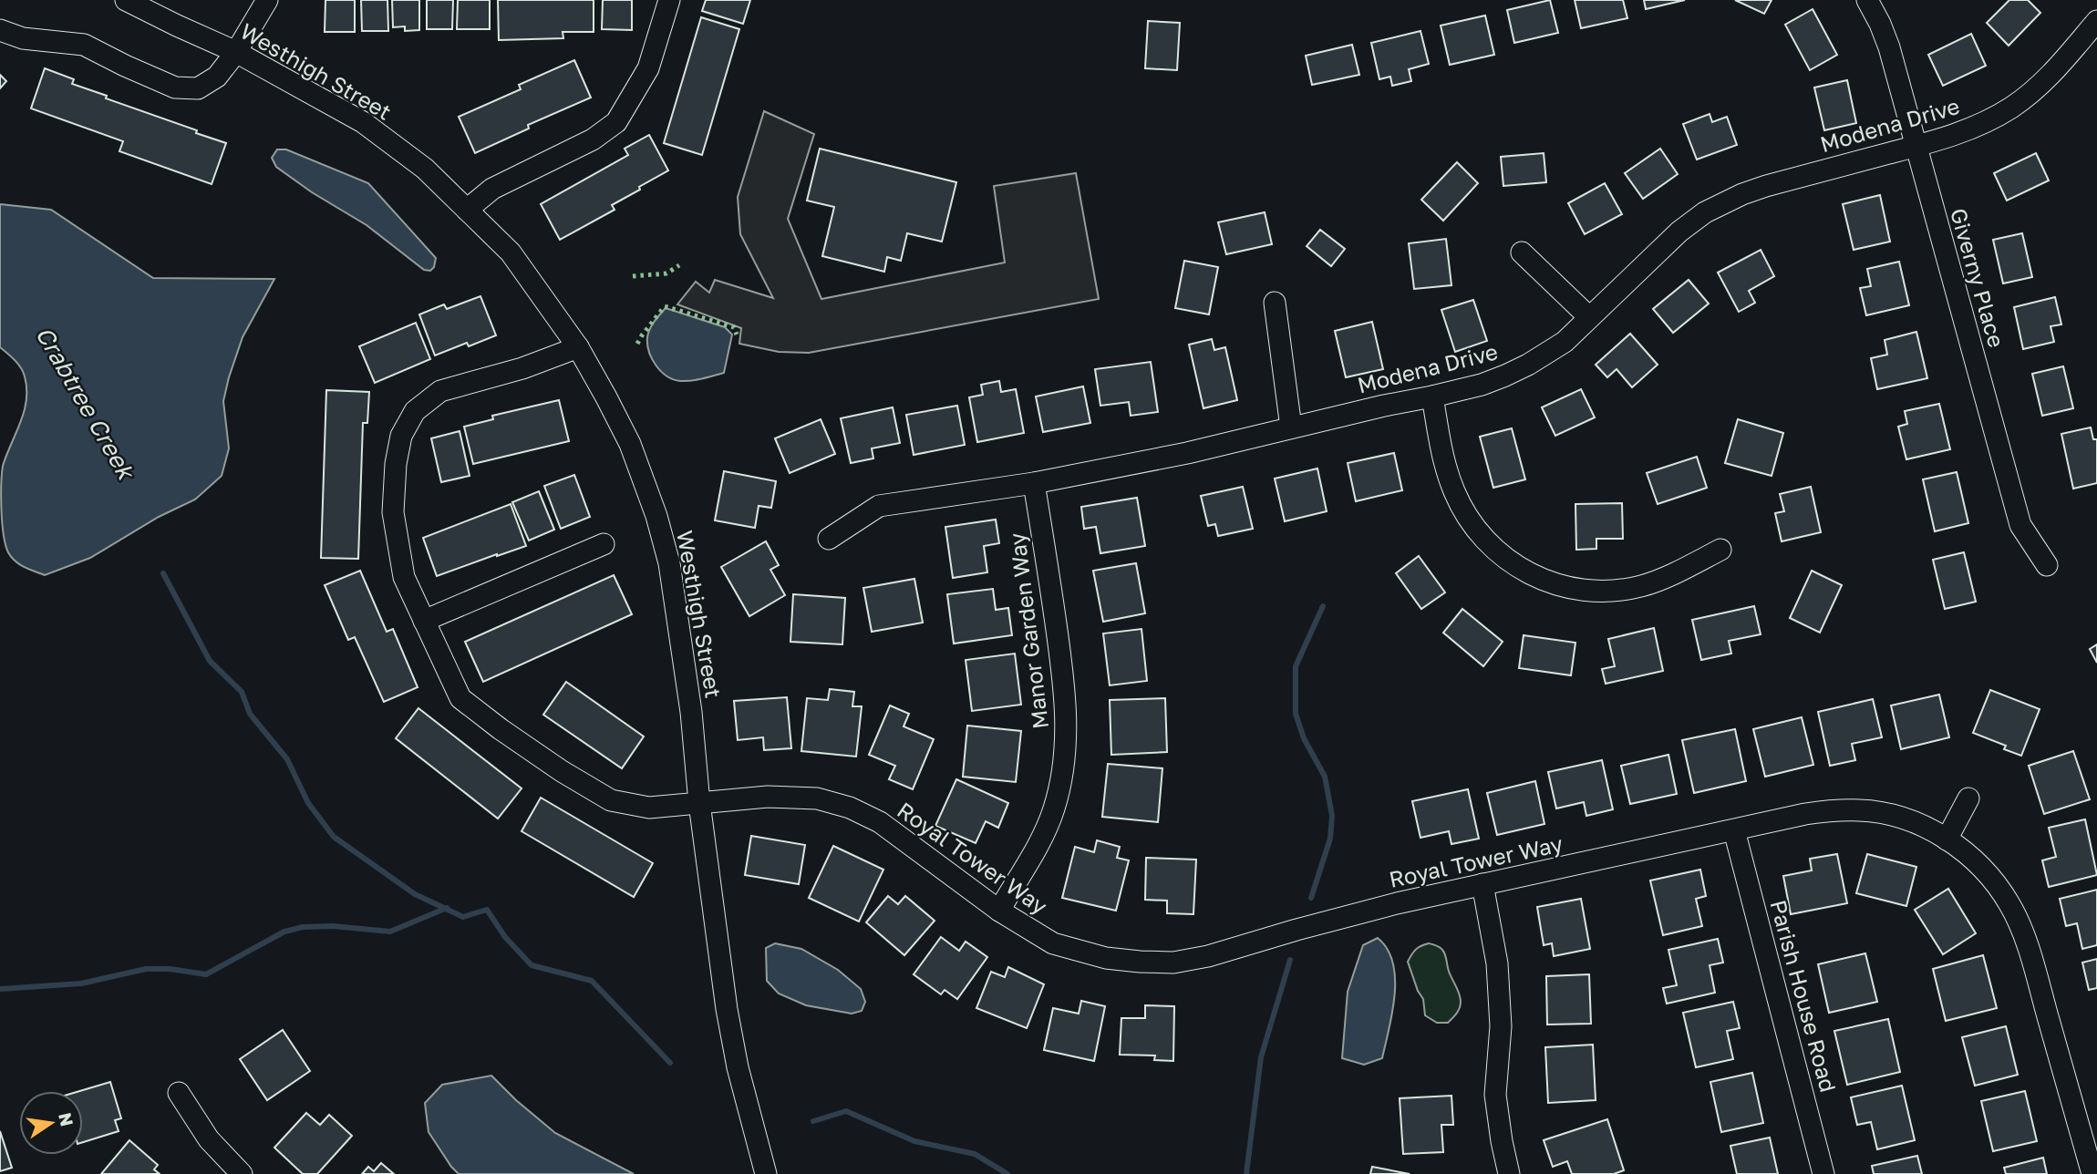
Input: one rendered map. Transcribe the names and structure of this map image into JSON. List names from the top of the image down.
{
  "streets": {
    "street": [
      "Westhigh Street",
      "Modena Drive",
      "Giverny Place",
      "Manor Garden Way",
      "Royal Tower Way",
      "Parish House Road"
    ]
  },
  "crossings": [
    ["Westhigh Street", "Royal Tower Way"],
    ["Modena Drive", "Giverny Place"],
    ["Modena Drive", "Manor Garden Way"],
    ["Manor Garden Way", "Royal Tower Way"],
    ["Royal Tower Way", "Parish House Road"]
  ],
  "water": ["Crabtree Creek"],
  "north": "right"
}
